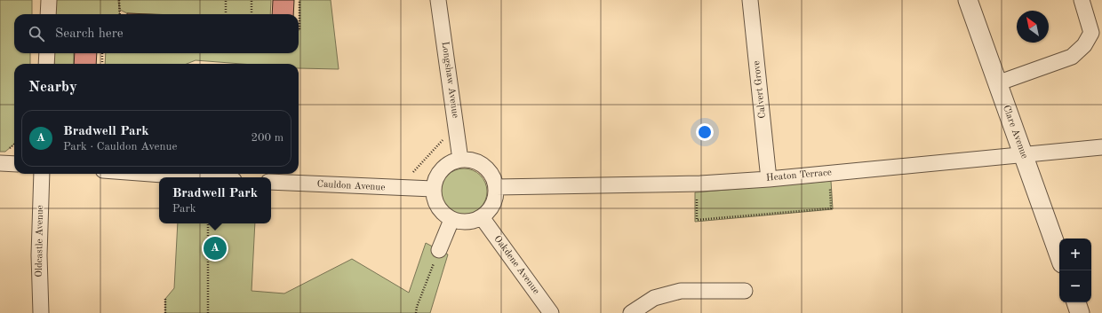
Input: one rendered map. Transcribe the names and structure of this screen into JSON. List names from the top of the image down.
{
  "streets": {
    "street": [
      "Longshaw Avenue",
      "Calvert Grove",
      "Clare Avenue",
      "Heaton Terrace",
      "Cauldon Avenue",
      "Oldcastle Avenue",
      "Oakdene Avenue"
    ]
  },
  "crossings": [
    ["Longshaw Avenue", "Heaton Terrace"],
    ["Longshaw Avenue", "Cauldon Avenue"],
    ["Longshaw Avenue", "Oakdene Avenue"],
    ["Calvert Grove", "Heaton Terrace"],
    ["Clare Avenue", "Heaton Terrace"],
    ["Heaton Terrace", "Cauldon Avenue"],
    ["Heaton Terrace", "Oakdene Avenue"],
    ["Cauldon Avenue", "Oakdene Avenue"]
  ],
  "north": "top left",
  "page": {
    "search": "Search here",
    "heading": "Nearby",
    "list": [
      {
        "mark": "A",
        "name": "Bradwell Park",
        "note": "Park · Cauldon Avenue",
        "value": "200 m"
      }
    ],
    "popup": ["Bradwell Park", "Park"],
    "pins": "A",
    "map_buttons": ["+", "−"]
  }
}
